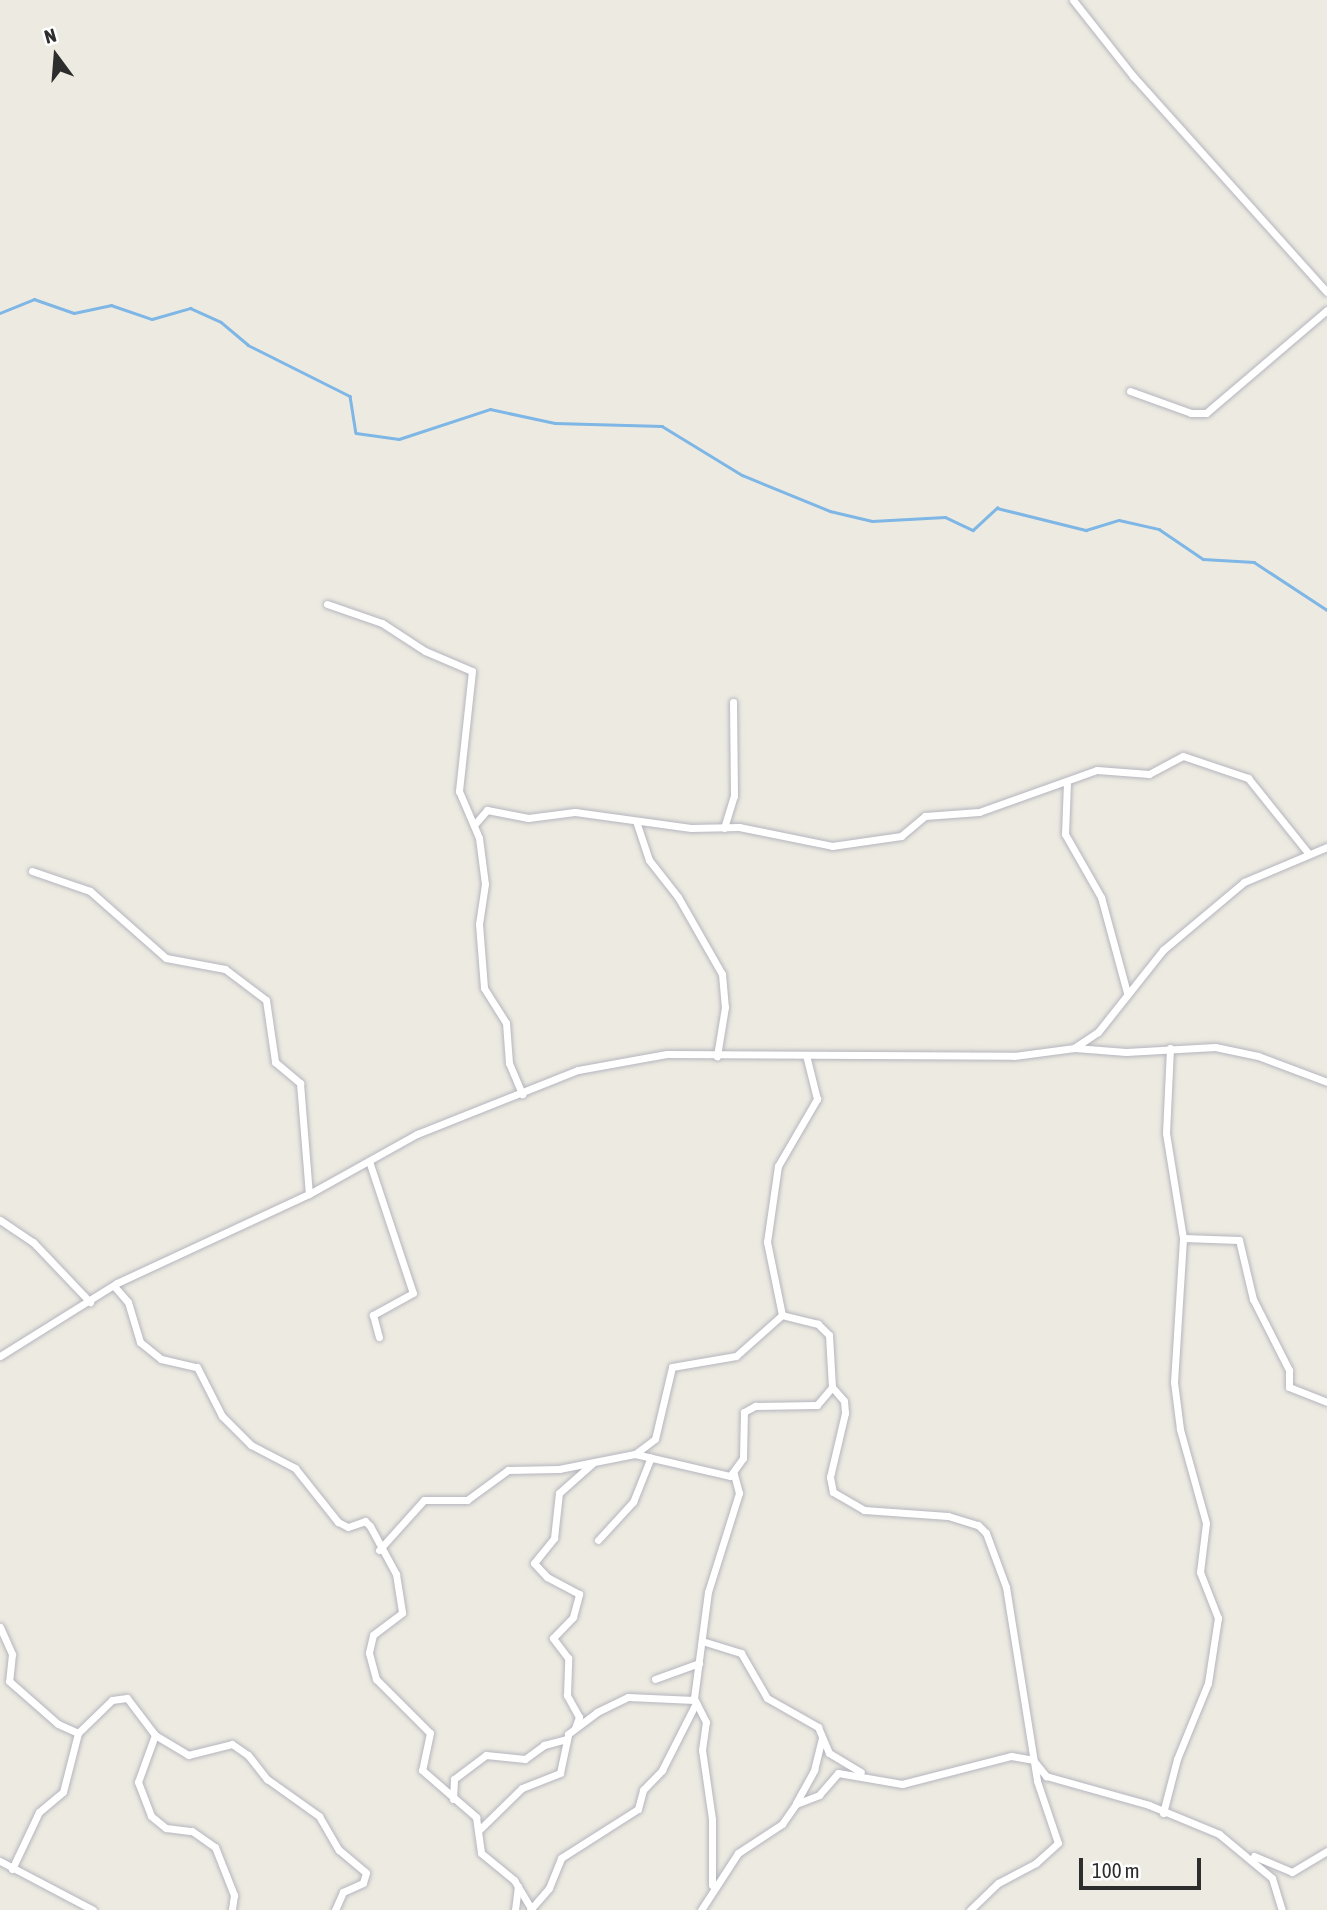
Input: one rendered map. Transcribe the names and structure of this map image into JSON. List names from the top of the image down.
{
  "scale_bar": "100 m",
  "north": "top"
}
